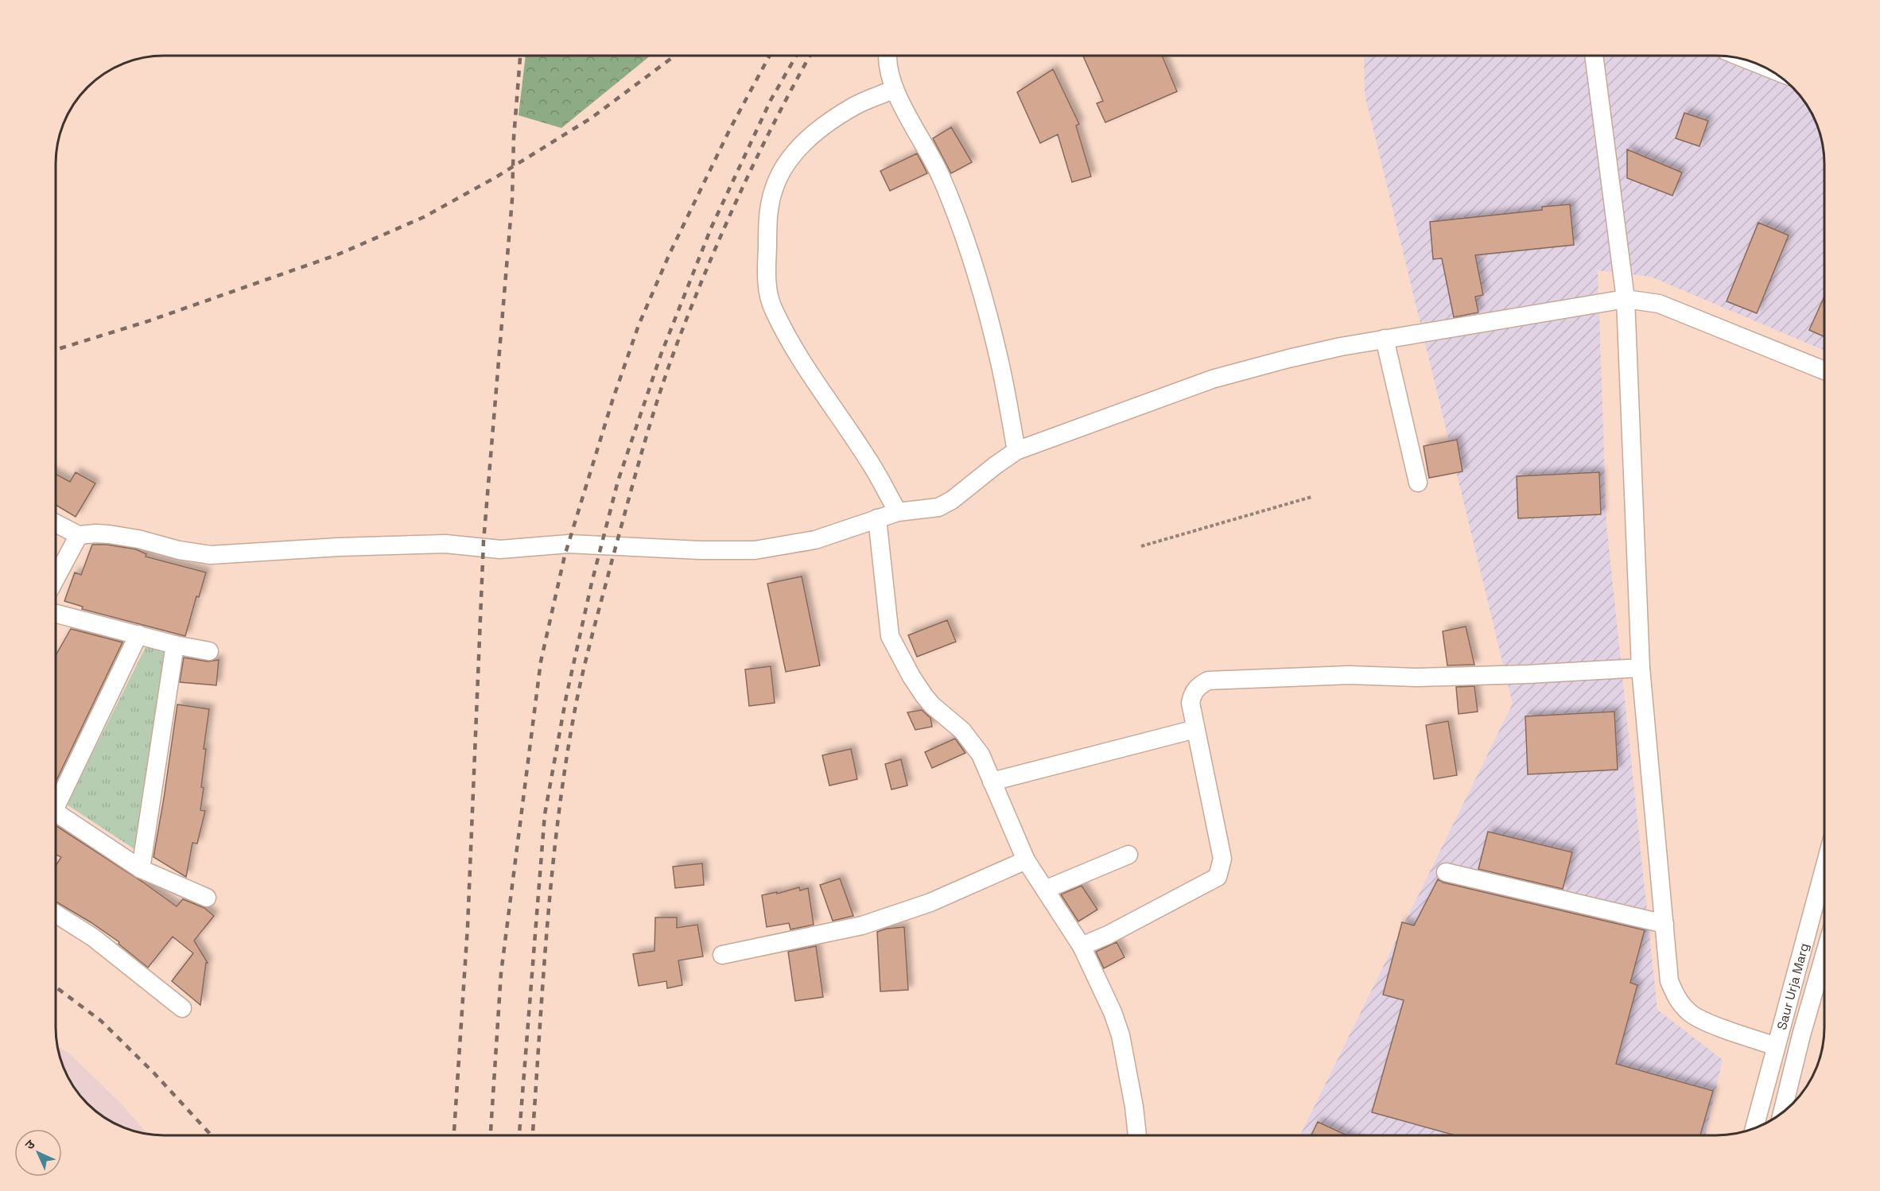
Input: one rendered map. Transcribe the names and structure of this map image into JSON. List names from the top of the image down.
{
  "streets": {
    "street": ["Saur Urja Marg"]
  },
  "north": "top left"
}
